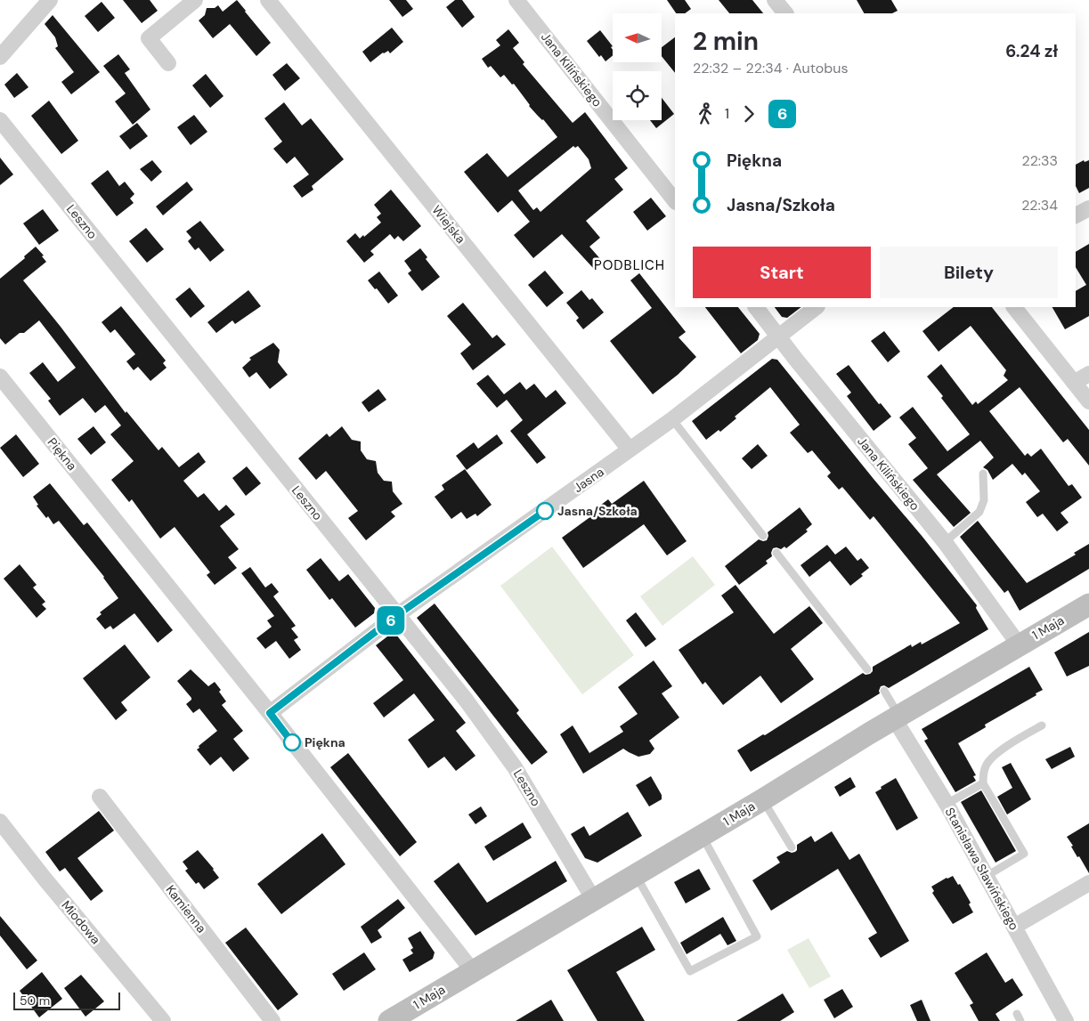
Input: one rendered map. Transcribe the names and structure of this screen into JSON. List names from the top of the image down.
{
  "streets": {
    "street": [
      "Jana Kilińskiego",
      "Leszno",
      "Wiejska",
      "Piękna",
      "Jasna",
      "1 Maja",
      "Stanisława Sławińskiego",
      "Kamienna",
      "Miodowa"
    ]
  },
  "crossings": [
    ["Jana Kilińskiego", "Jasna"],
    ["Jana Kilińskiego", "1 Maja"],
    ["Leszno", "Jasna"],
    ["Leszno", "1 Maja"],
    ["Wiejska", "Jasna"],
    ["Piękna", "Jasna"],
    ["Piękna", "1 Maja"],
    ["1 Maja", "Stanisława Sławińskiego"]
  ],
  "districts": ["PODBLICH"],
  "places": ["Jasna/Szkoła", "Piękna"],
  "lines": ["bus line 6"],
  "scale_bar": "50 m",
  "north": "left",
  "page": {
    "on_map": "6",
    "heading": ["2 min", "22:32 – 22:34 · Autobus", "6.24 zł"],
    "legs": ["1", "6"],
    "list": [
      {
        "name": "Piękna",
        "value": "22:33"
      },
      {
        "name": "Jasna/Szkoła",
        "value": "22:34"
      }
    ],
    "buttons": ["Start", "Bilety"],
    "scale": "50 m"
  }
}
